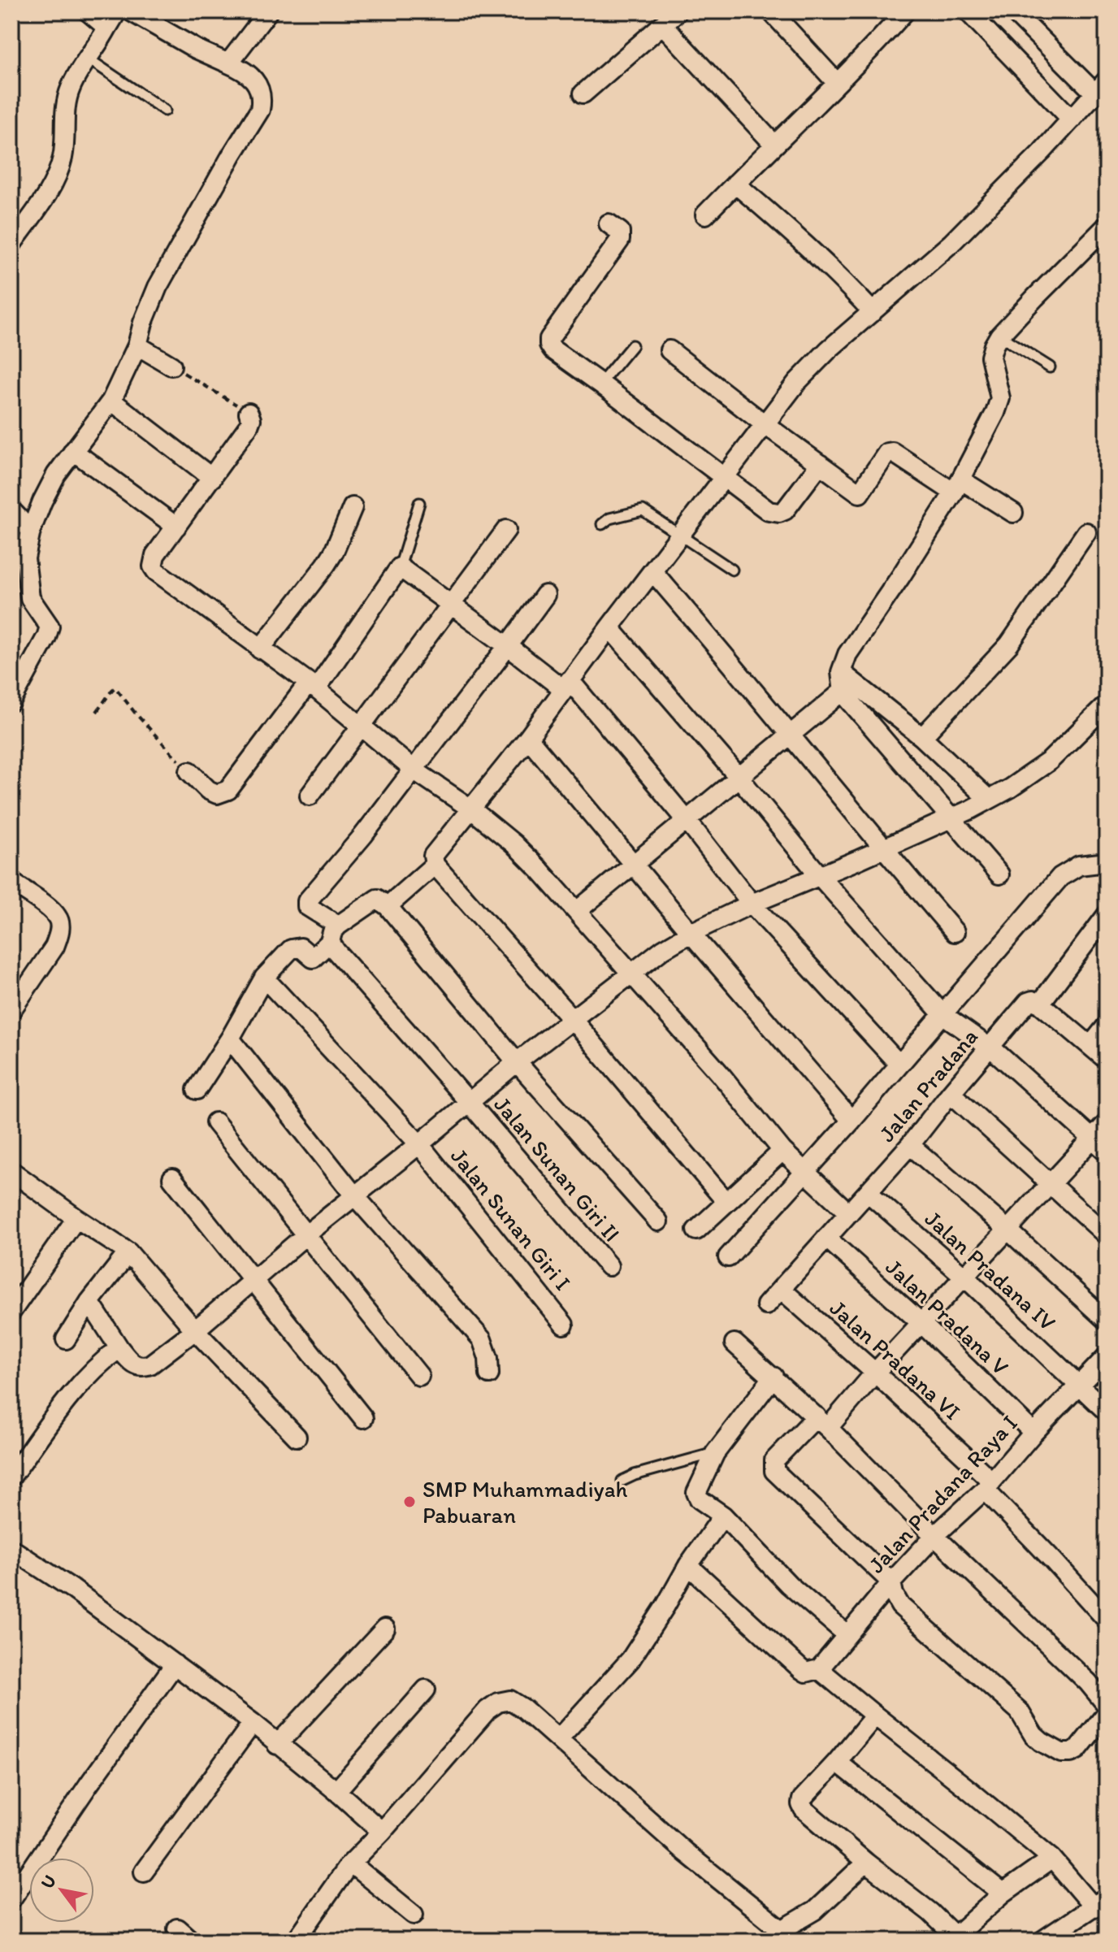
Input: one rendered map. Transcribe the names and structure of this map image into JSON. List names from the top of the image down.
{
  "streets": {
    "street": [
      "Jalan Pradana",
      "Jalan Sunan Giri II",
      "Jalan Sunan Giri I",
      "Jalan Pradana IV",
      "Jalan Pradana V",
      "Jalan Pradana VI",
      "Jalan Pradana Raya I"
    ]
  },
  "crossings": [
    ["Jalan Pradana", "Jalan Pradana IV"],
    ["Jalan Pradana", "Jalan Pradana V"],
    ["Jalan Pradana", "Jalan Pradana VI"],
    ["Jalan Pradana IV", "Jalan Pradana Raya I"],
    ["Jalan Pradana V", "Jalan Pradana Raya I"],
    ["Jalan Pradana VI", "Jalan Pradana Raya I"]
  ],
  "places": ["SMP Muhammadiyah Pabuaran"],
  "north": "top left"
}
